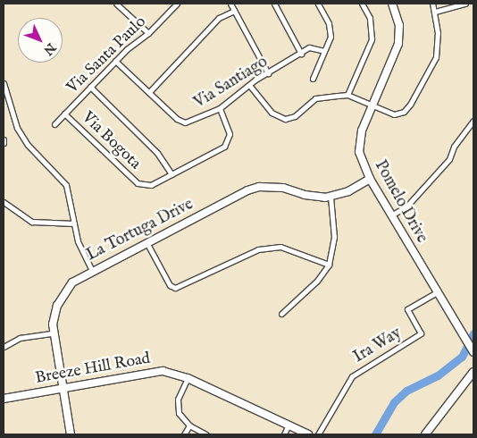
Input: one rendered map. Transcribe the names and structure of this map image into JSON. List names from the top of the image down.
{
  "streets": {
    "street": [
      "Via Santa Paulo",
      "Via Santiago",
      "Via Bogota",
      "Pomelo Drive",
      "La Tortuga Drive",
      "Ira Way",
      "Breeze Hill Road"
    ]
  },
  "crossings": [
    ["Via Santa Paulo", "Via Santiago"],
    ["Via Santa Paulo", "Via Bogota"],
    ["Via Santiago", "Via Bogota"],
    ["Pomelo Drive", "La Tortuga Drive"],
    ["Pomelo Drive", "Ira Way"],
    ["La Tortuga Drive", "Breeze Hill Road"]
  ],
  "north": "bottom right"
}
